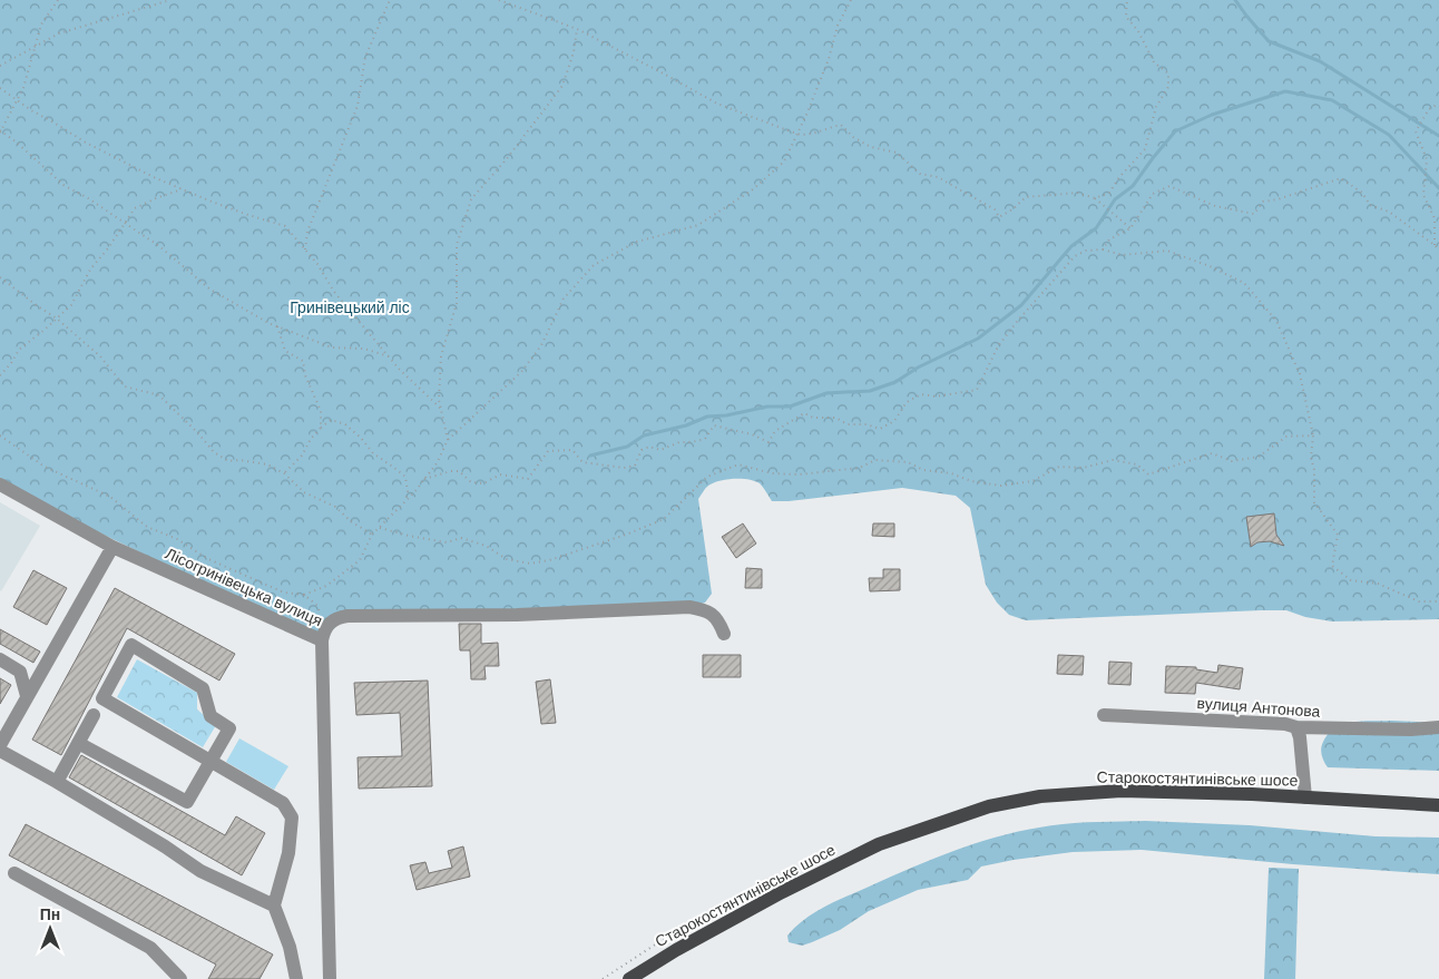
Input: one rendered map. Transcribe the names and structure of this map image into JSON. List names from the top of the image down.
{
  "streets": {
    "main road": ["Старокостянтинівське шосе"],
    "street": ["Лісогринівецька вулиця", "вулиця Антонова"]
  },
  "parks": ["Гринівецький ліс"],
  "north": "top"
}
